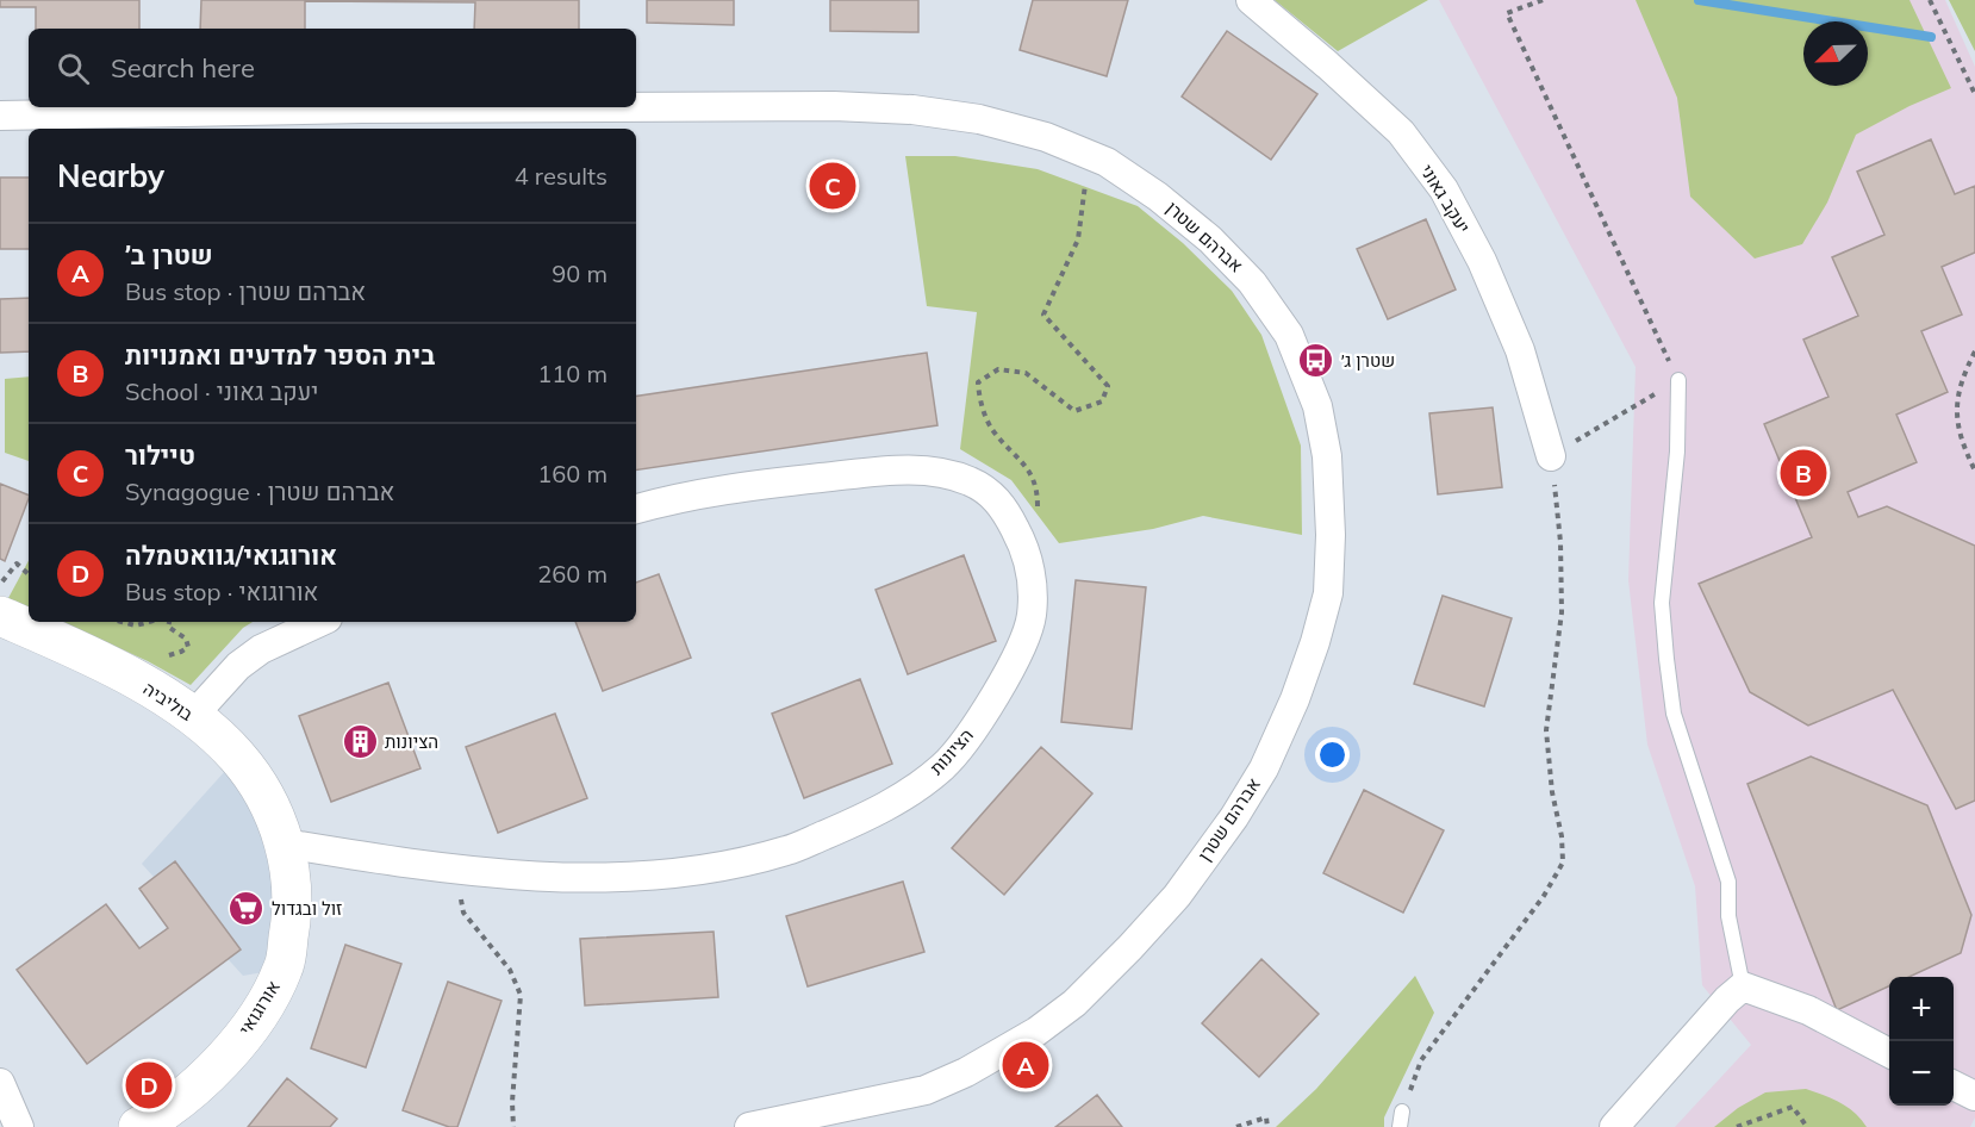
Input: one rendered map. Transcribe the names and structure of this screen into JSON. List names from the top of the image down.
{
  "streets": {
    "street": [
      "יעקב גאוני",
      "אברהם שטרן",
      "בוליביה",
      "הציונות",
      "אורוגואי"
    ]
  },
  "crossings": [
    ["בוליביה", "הציונות"],
    ["בוליביה", "אורוגואי"],
    ["הציונות", "אורוגואי"]
  ],
  "places": {
    "bus stop": ["שטרן ג׳"],
    "building": ["הציונות"],
    "supermarket": ["זול ובגדול"]
  },
  "north": "bottom left",
  "page": {
    "search": "Search here",
    "heading": ["Nearby", "4 results"],
    "pins": [
      "C",
      "B",
      "A",
      "D"
    ],
    "list": [
      {
        "mark": "A",
        "name": "שטרן ב׳",
        "note": "Bus stop · אברהם שטרן",
        "value": "90 m"
      },
      {
        "mark": "B",
        "name": "בית הספר למדעים ואמנויות",
        "note": "School · יעקב גאוני",
        "value": "110 m"
      },
      {
        "mark": "C",
        "name": "טיילור",
        "note": "Synagogue · אברהם שטרן",
        "value": "160 m"
      },
      {
        "mark": "D",
        "name": "אורוגואי/גוואטמלה",
        "note": "Bus stop · אורוגואי",
        "value": "260 m"
      }
    ],
    "map_buttons": ["+", "−"]
  }
}
